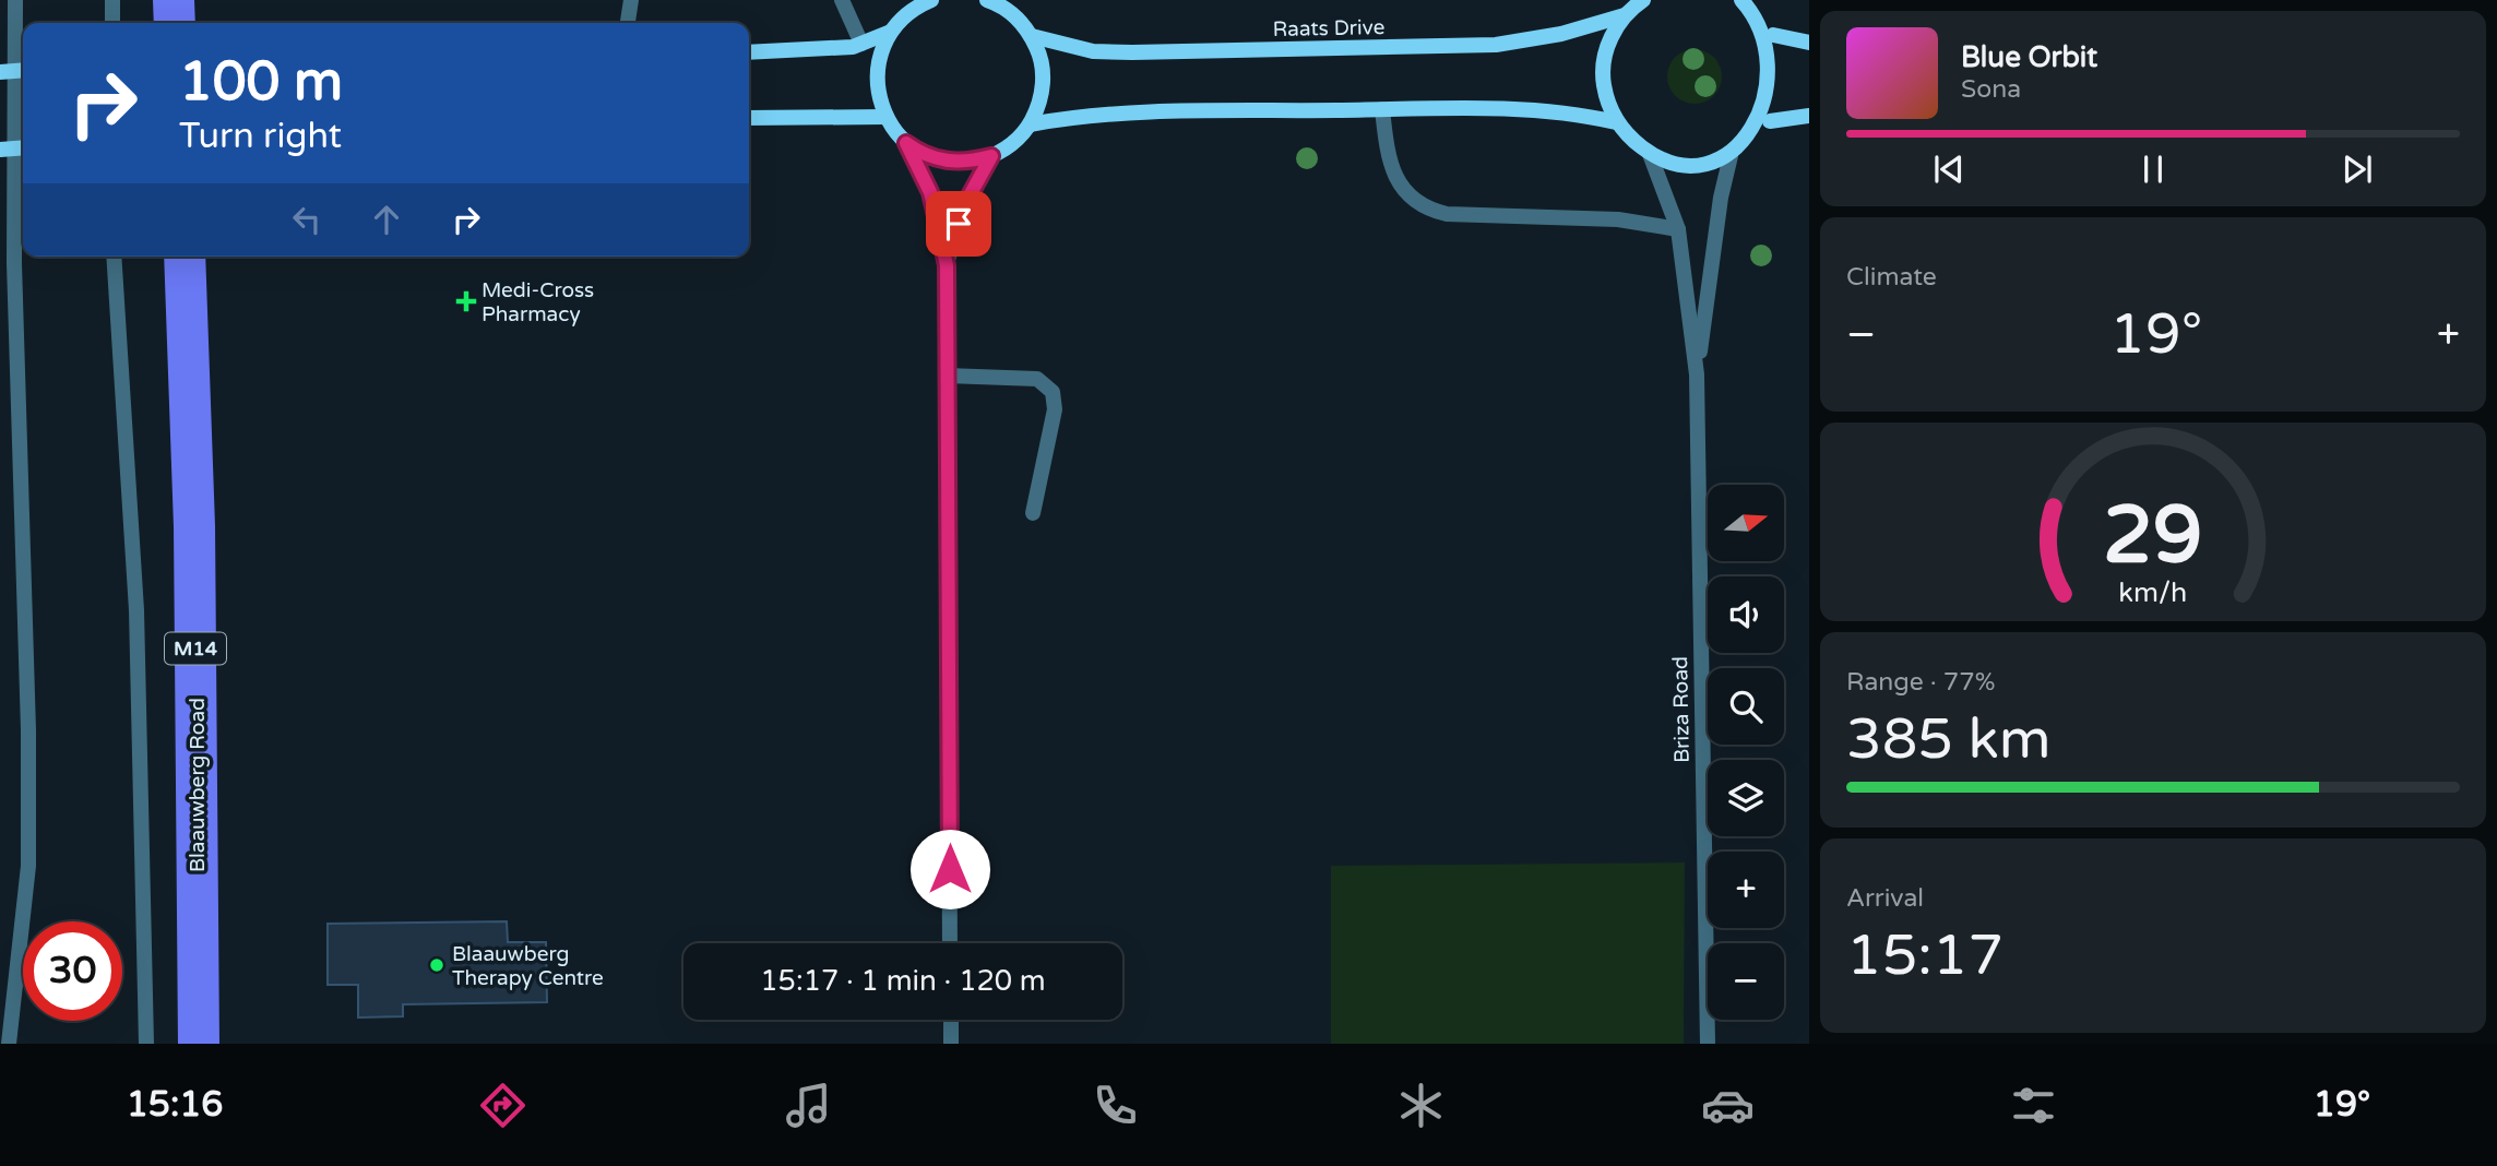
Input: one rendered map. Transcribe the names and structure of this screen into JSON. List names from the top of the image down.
{
  "streets": {
    "main road": ["M14", "Blaauwberg Road"],
    "street": ["Raats Drive", "Briza Road"]
  },
  "places": {
    "health": ["Medi-Cross Pharmacy"],
    "other": ["Blaauwberg Therapy Centre"]
  },
  "north": "right",
  "page": {
    "turn": ["100 m", "Turn right"],
    "song": ["Blue Orbit", "Sona"],
    "tile": [
      "Climate",
      ["Range · 77%", "385 km"],
      ["Arrival", "15:17"]
    ],
    "heat": ["−", "19°", "+"],
    "map_buttons": ["+", "−"],
    "limit": "30",
    "trip": "15:17 · 1 min · 120 m",
    "tabs": ["15:16", "19°"],
    "gauge": ["29", "km/h"]
  }
}
